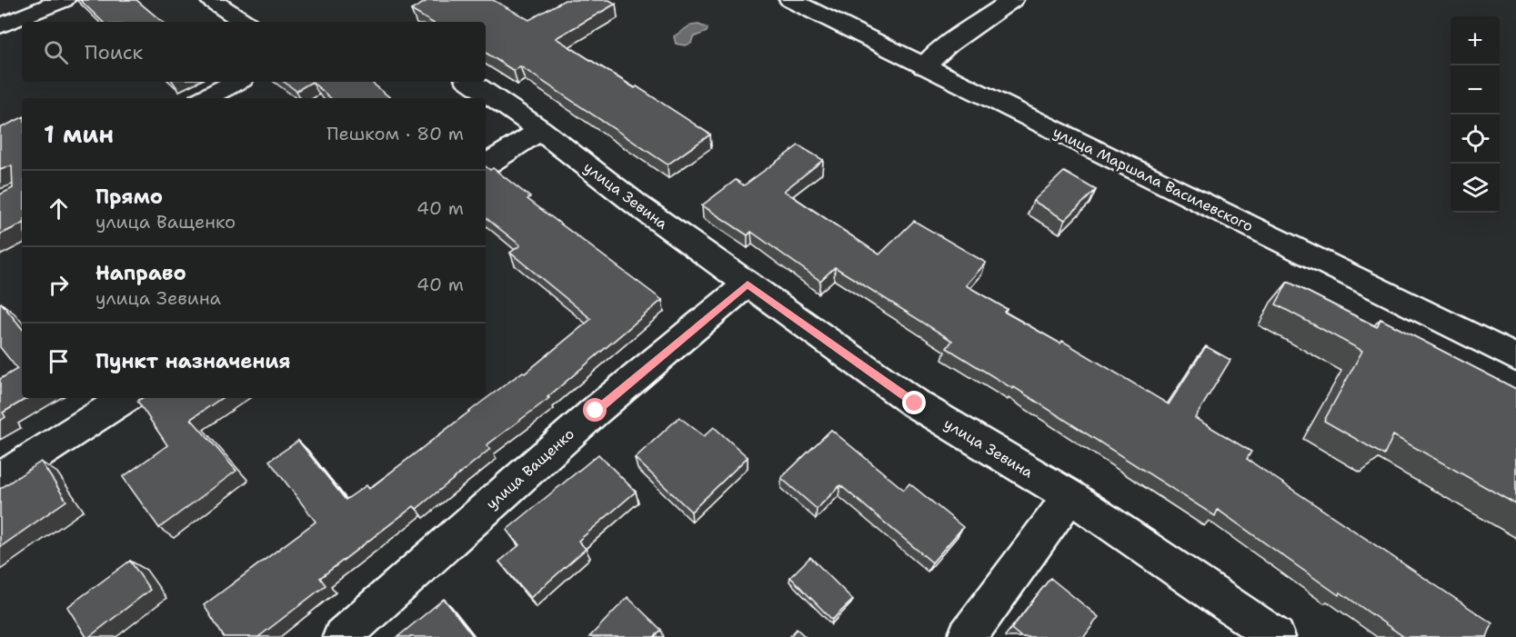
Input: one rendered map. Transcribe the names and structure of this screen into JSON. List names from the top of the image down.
{
  "streets": {
    "street": ["улица Маршала Василевского", "улица Зевина", "улица Ващенко"]
  },
  "crossings": [
    ["улица Зевина", "улица Ващенко"]
  ],
  "page": {
    "map_buttons": ["+", "−"],
    "search": "Поиск",
    "heading": ["1 мин", "Пешком · 80 m"],
    "list": [
      ["Прямо", "улица Ващенко", "40 m"],
      ["Направо", "улица Зевина", "40 m"],
      "Пункт назначения"
    ]
  }
}
